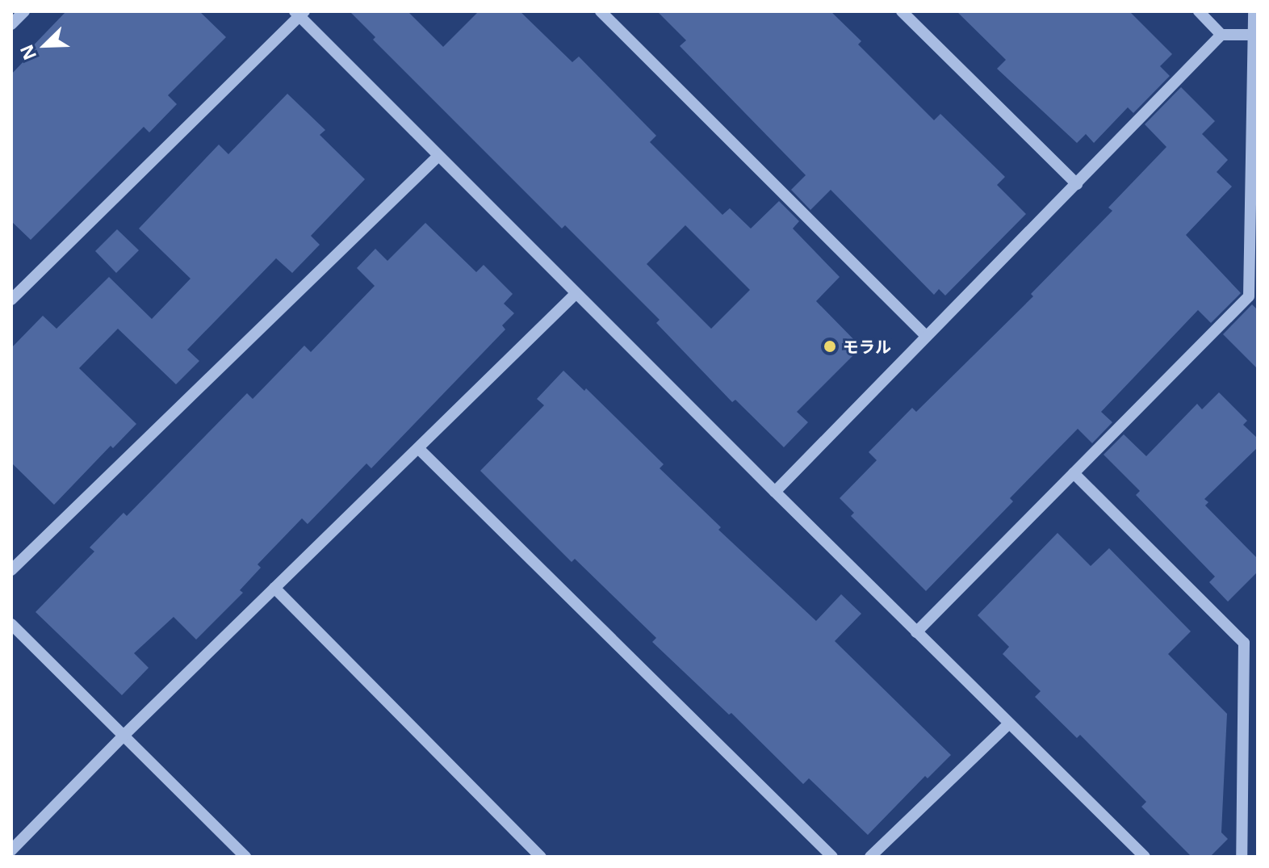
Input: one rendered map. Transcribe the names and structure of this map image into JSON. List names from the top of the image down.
{
  "places": ["モラル"],
  "north": "bottom left"
}
